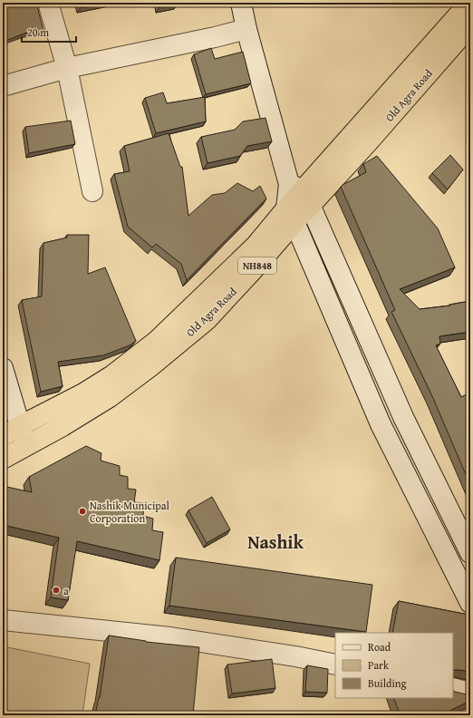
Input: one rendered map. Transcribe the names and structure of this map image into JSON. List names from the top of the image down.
{
  "streets": {
    "highway": ["Old Agra Road", "NH848"]
  },
  "districts": ["Nashik"],
  "places": ["Nashik Municipal Corporation", "a"],
  "legend": ["Road", "Park", "Building"],
  "scale_bar": "20 m"
}
